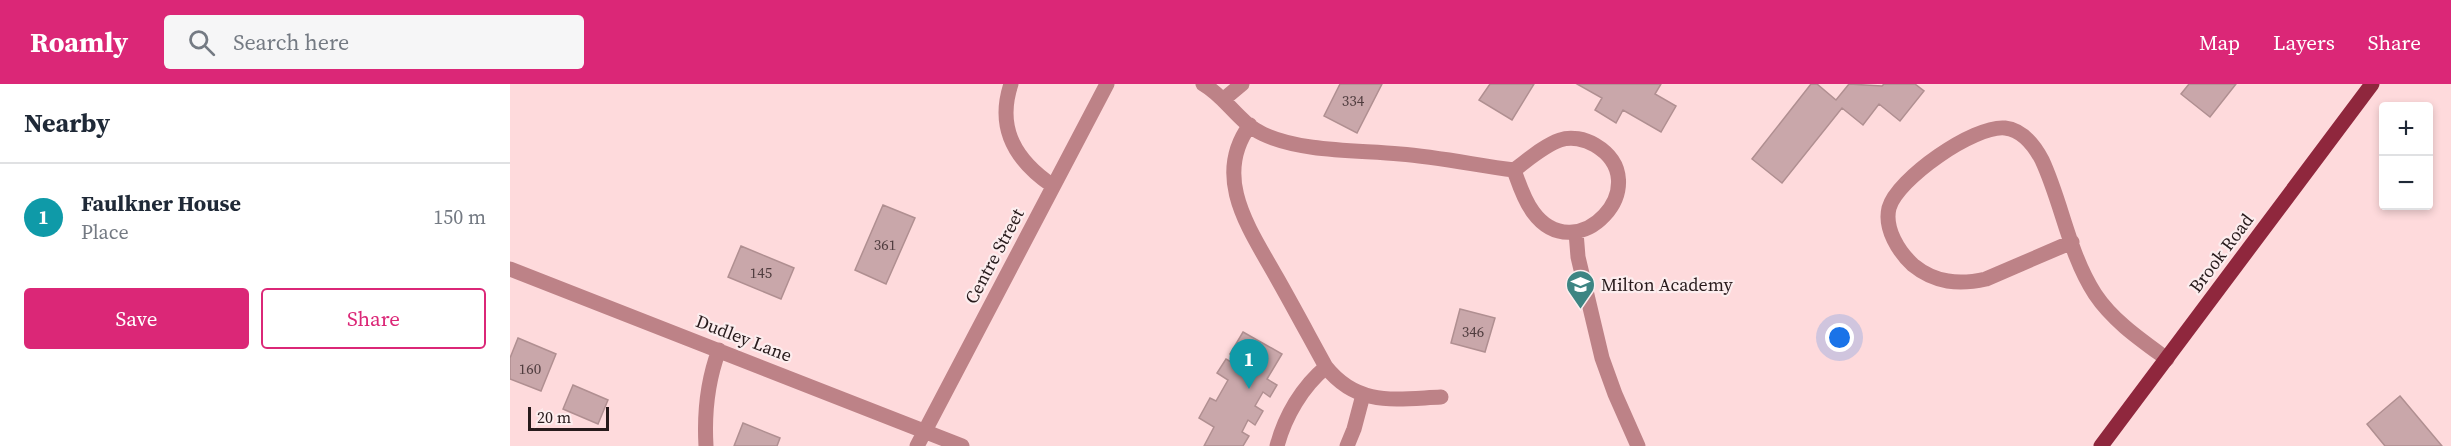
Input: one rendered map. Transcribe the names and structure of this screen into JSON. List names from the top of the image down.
{
  "streets": {
    "main road": ["Brook Road"],
    "street": ["Centre Street", "Dudley Lane"]
  },
  "crossings": [
    ["Centre Street", "Dudley Lane"]
  ],
  "places": {
    "school or university": ["Milton Academy"]
  },
  "house_numbers": [
    "334",
    "361",
    "145",
    "346",
    "160"
  ],
  "scale_bar": "20 m",
  "page": {
    "header": "Roamly",
    "search": "Search here",
    "nav": ["Map", "Layers", "Share"],
    "heading": "Nearby",
    "map_buttons": ["+", "−"],
    "list": [
      {
        "mark": "1",
        "name": "Faulkner House",
        "note": "Place",
        "value": "150 m"
      }
    ],
    "buttons": ["Save", "Share"],
    "pins": "1",
    "scale": "20 m"
  }
}
